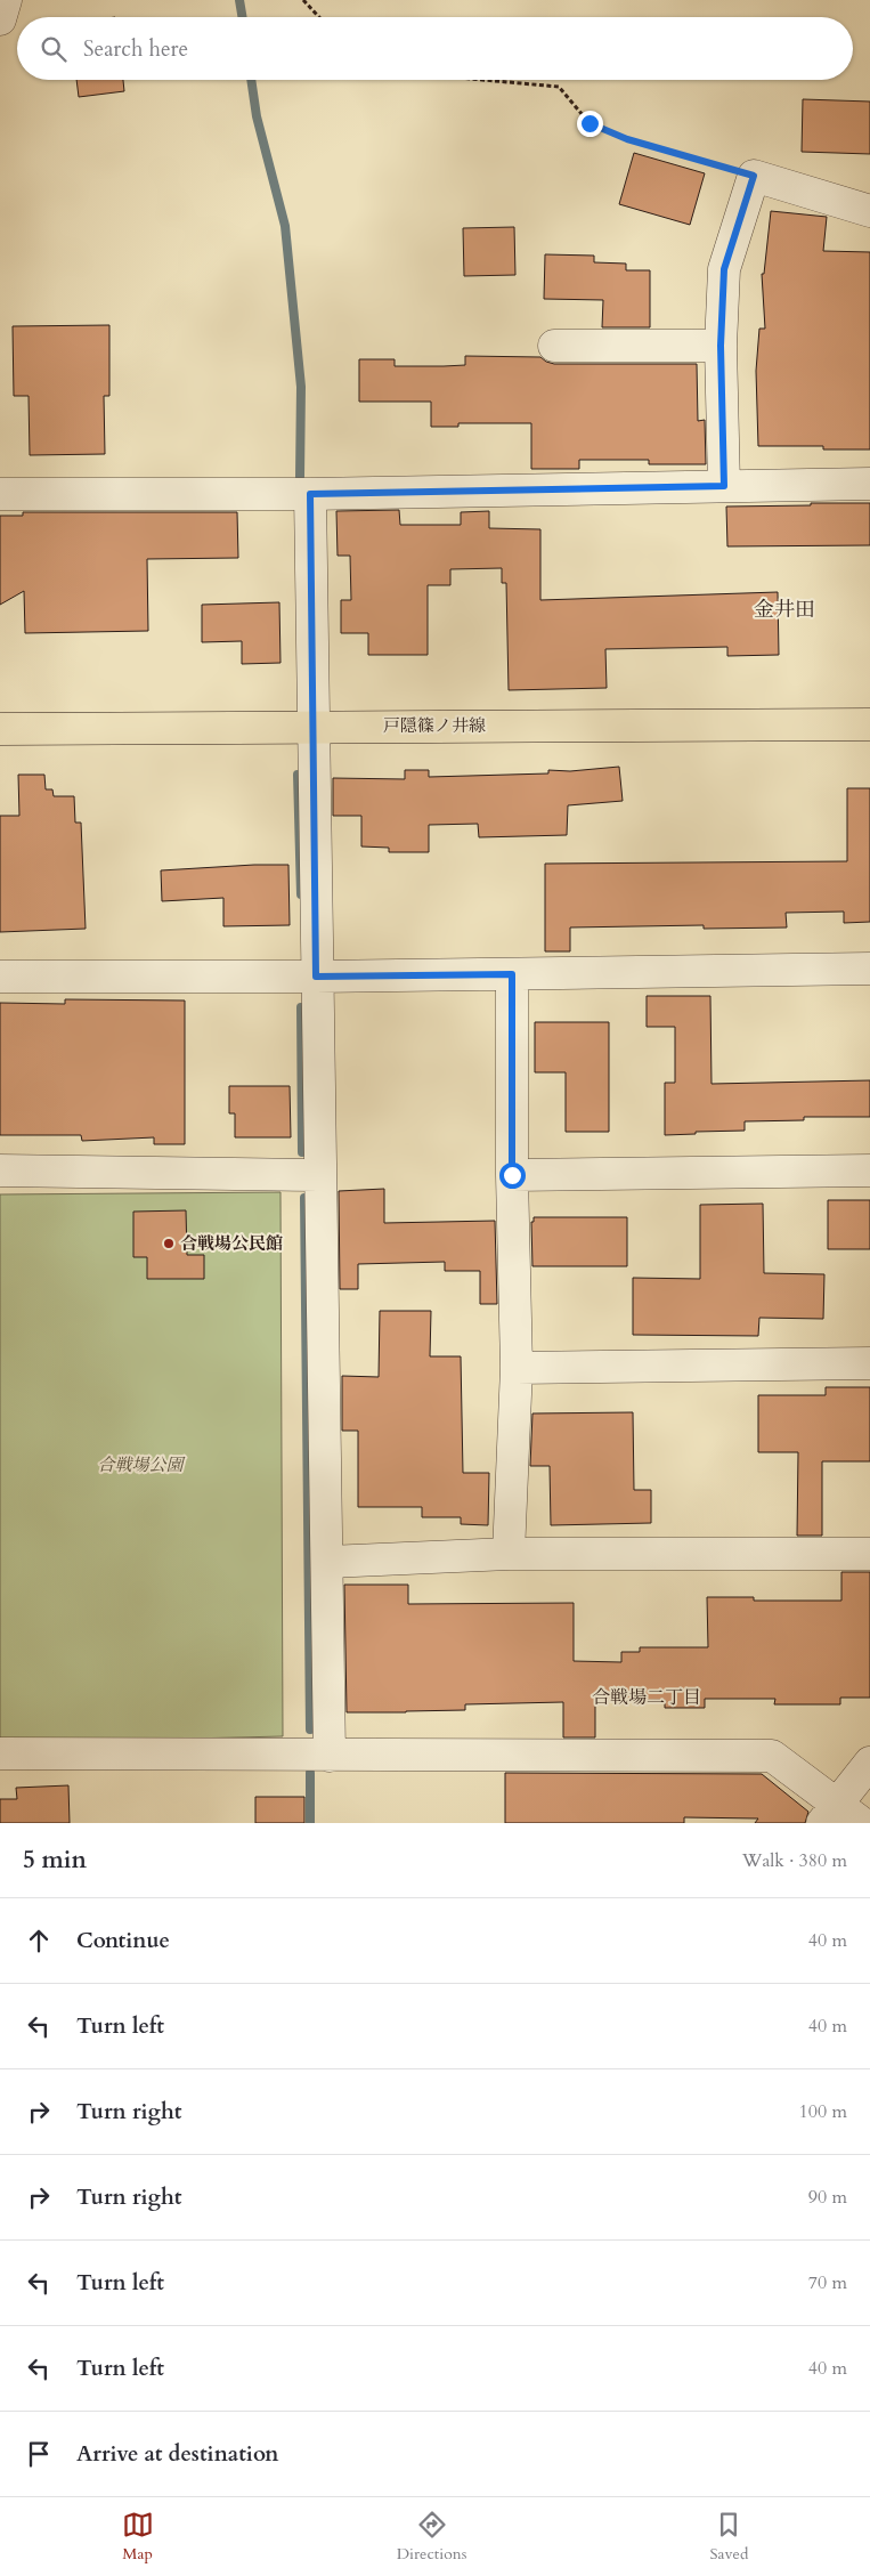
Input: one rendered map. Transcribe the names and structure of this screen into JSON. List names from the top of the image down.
{
  "streets": {
    "main road": ["戸隠篠ノ井線"]
  },
  "districts": ["金井田", "合戦場二丁目"],
  "parks": ["合戦場公園"],
  "places": ["合戦場公民館"],
  "page": {
    "search": "Search here",
    "heading": ["5 min", "Walk · 380 m"],
    "list": [
      ["Continue", "40 m"],
      ["Turn left", "40 m"],
      ["Turn right", "100 m"],
      ["Turn right", "90 m"],
      ["Turn left", "70 m"],
      ["Turn left", "40 m"],
      "Arrive at destination"
    ],
    "nav": ["Map", "Directions", "Saved"]
  }
}
